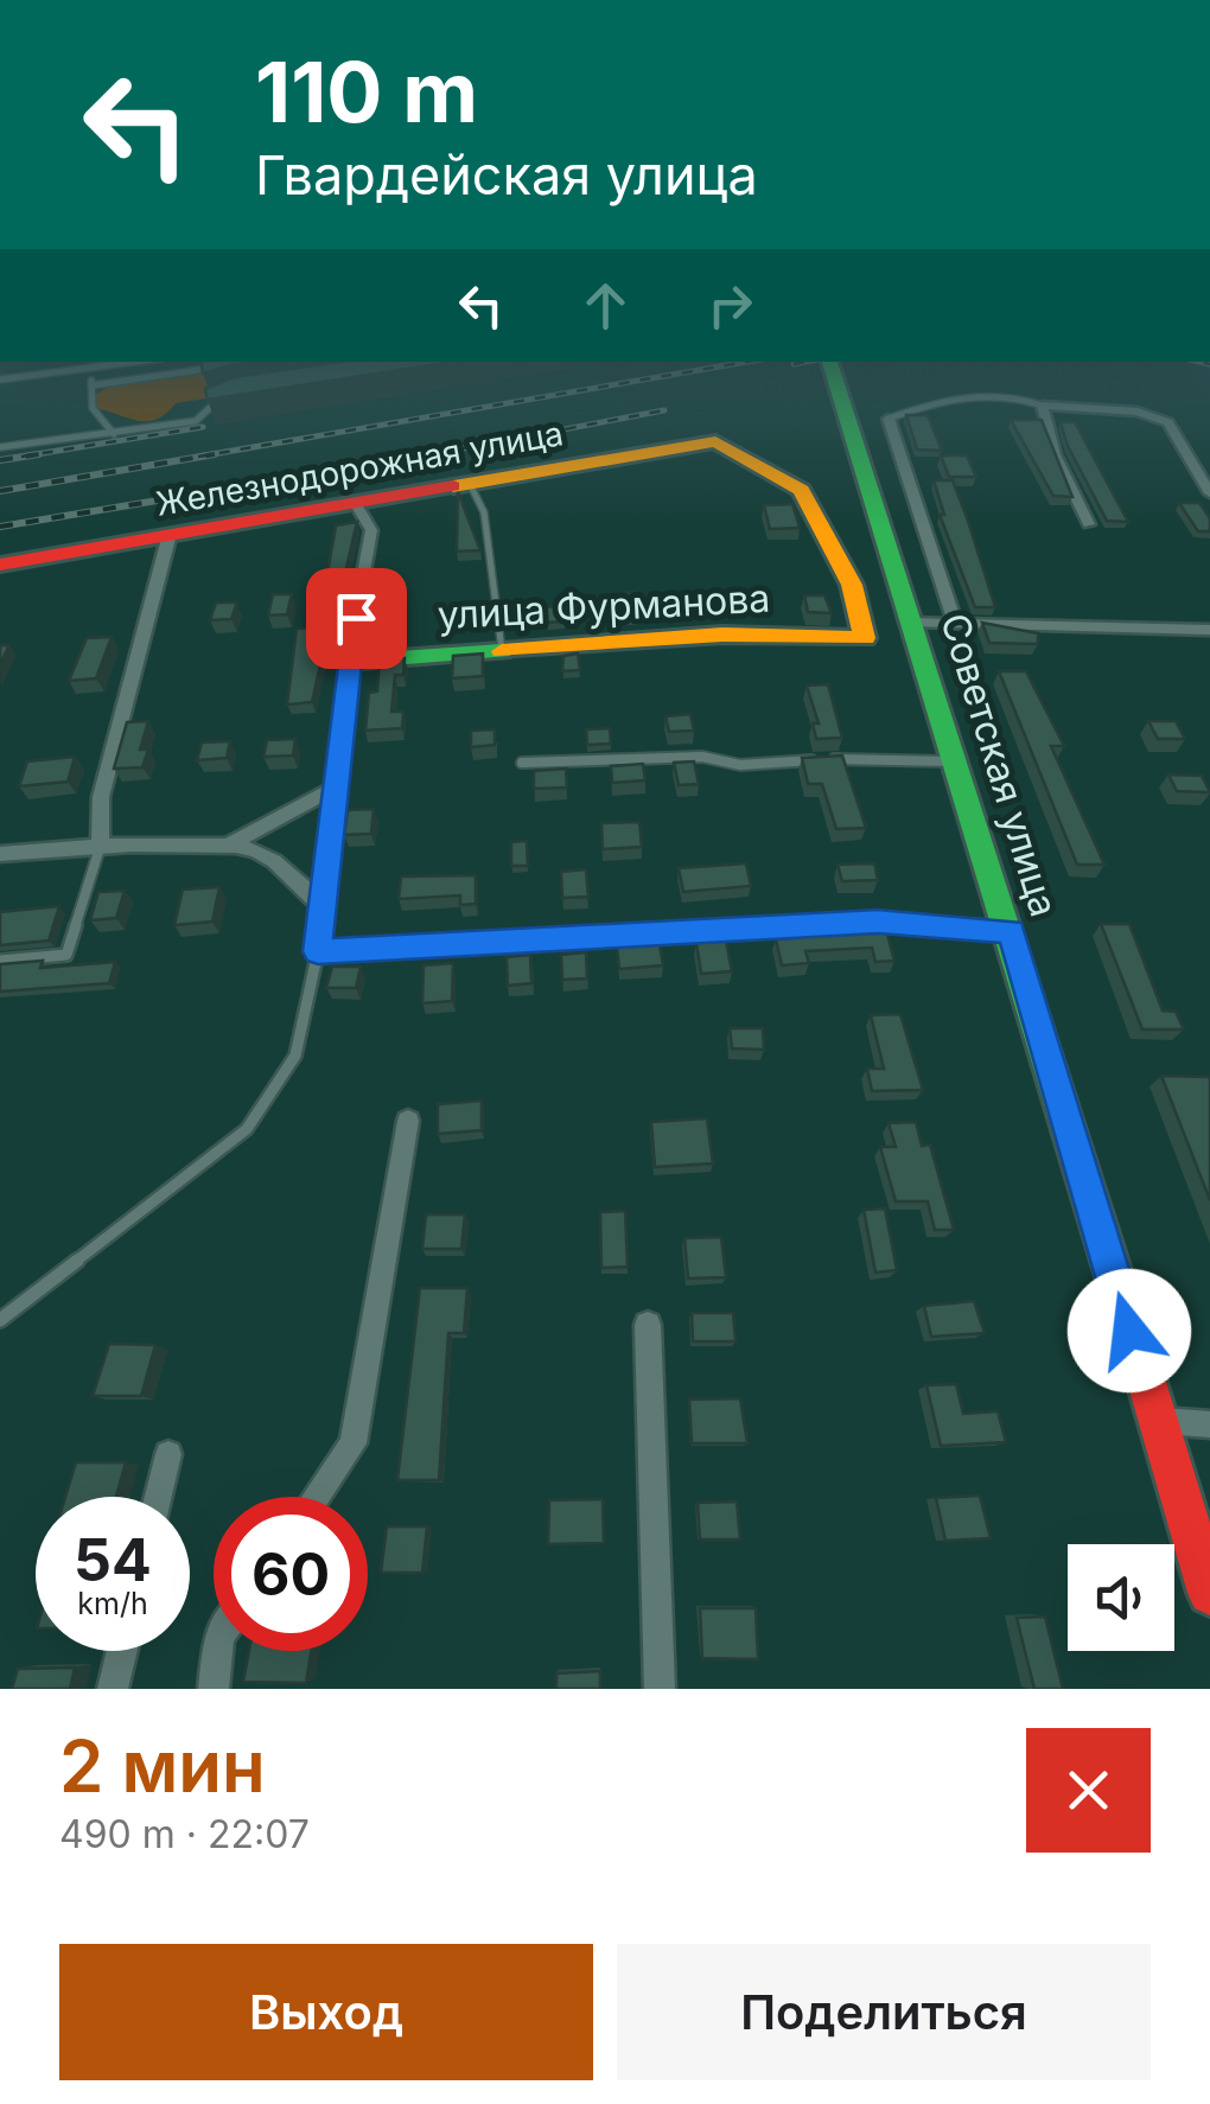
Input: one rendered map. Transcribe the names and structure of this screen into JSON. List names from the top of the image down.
{
  "streets": {
    "street": ["Железнодорожная улица", "улица Фурманова", "Советская улица"]
  },
  "crossings": [
    ["Железнодорожная улица", "улица Фурманова"]
  ],
  "page": {
    "turn": ["110 m", "Гвардейская улица"],
    "speed": "54 km/h",
    "limit": "60",
    "heading": ["2 мин", "490 m · 22:07"],
    "buttons": ["Выход", "Поделиться"]
  }
}
